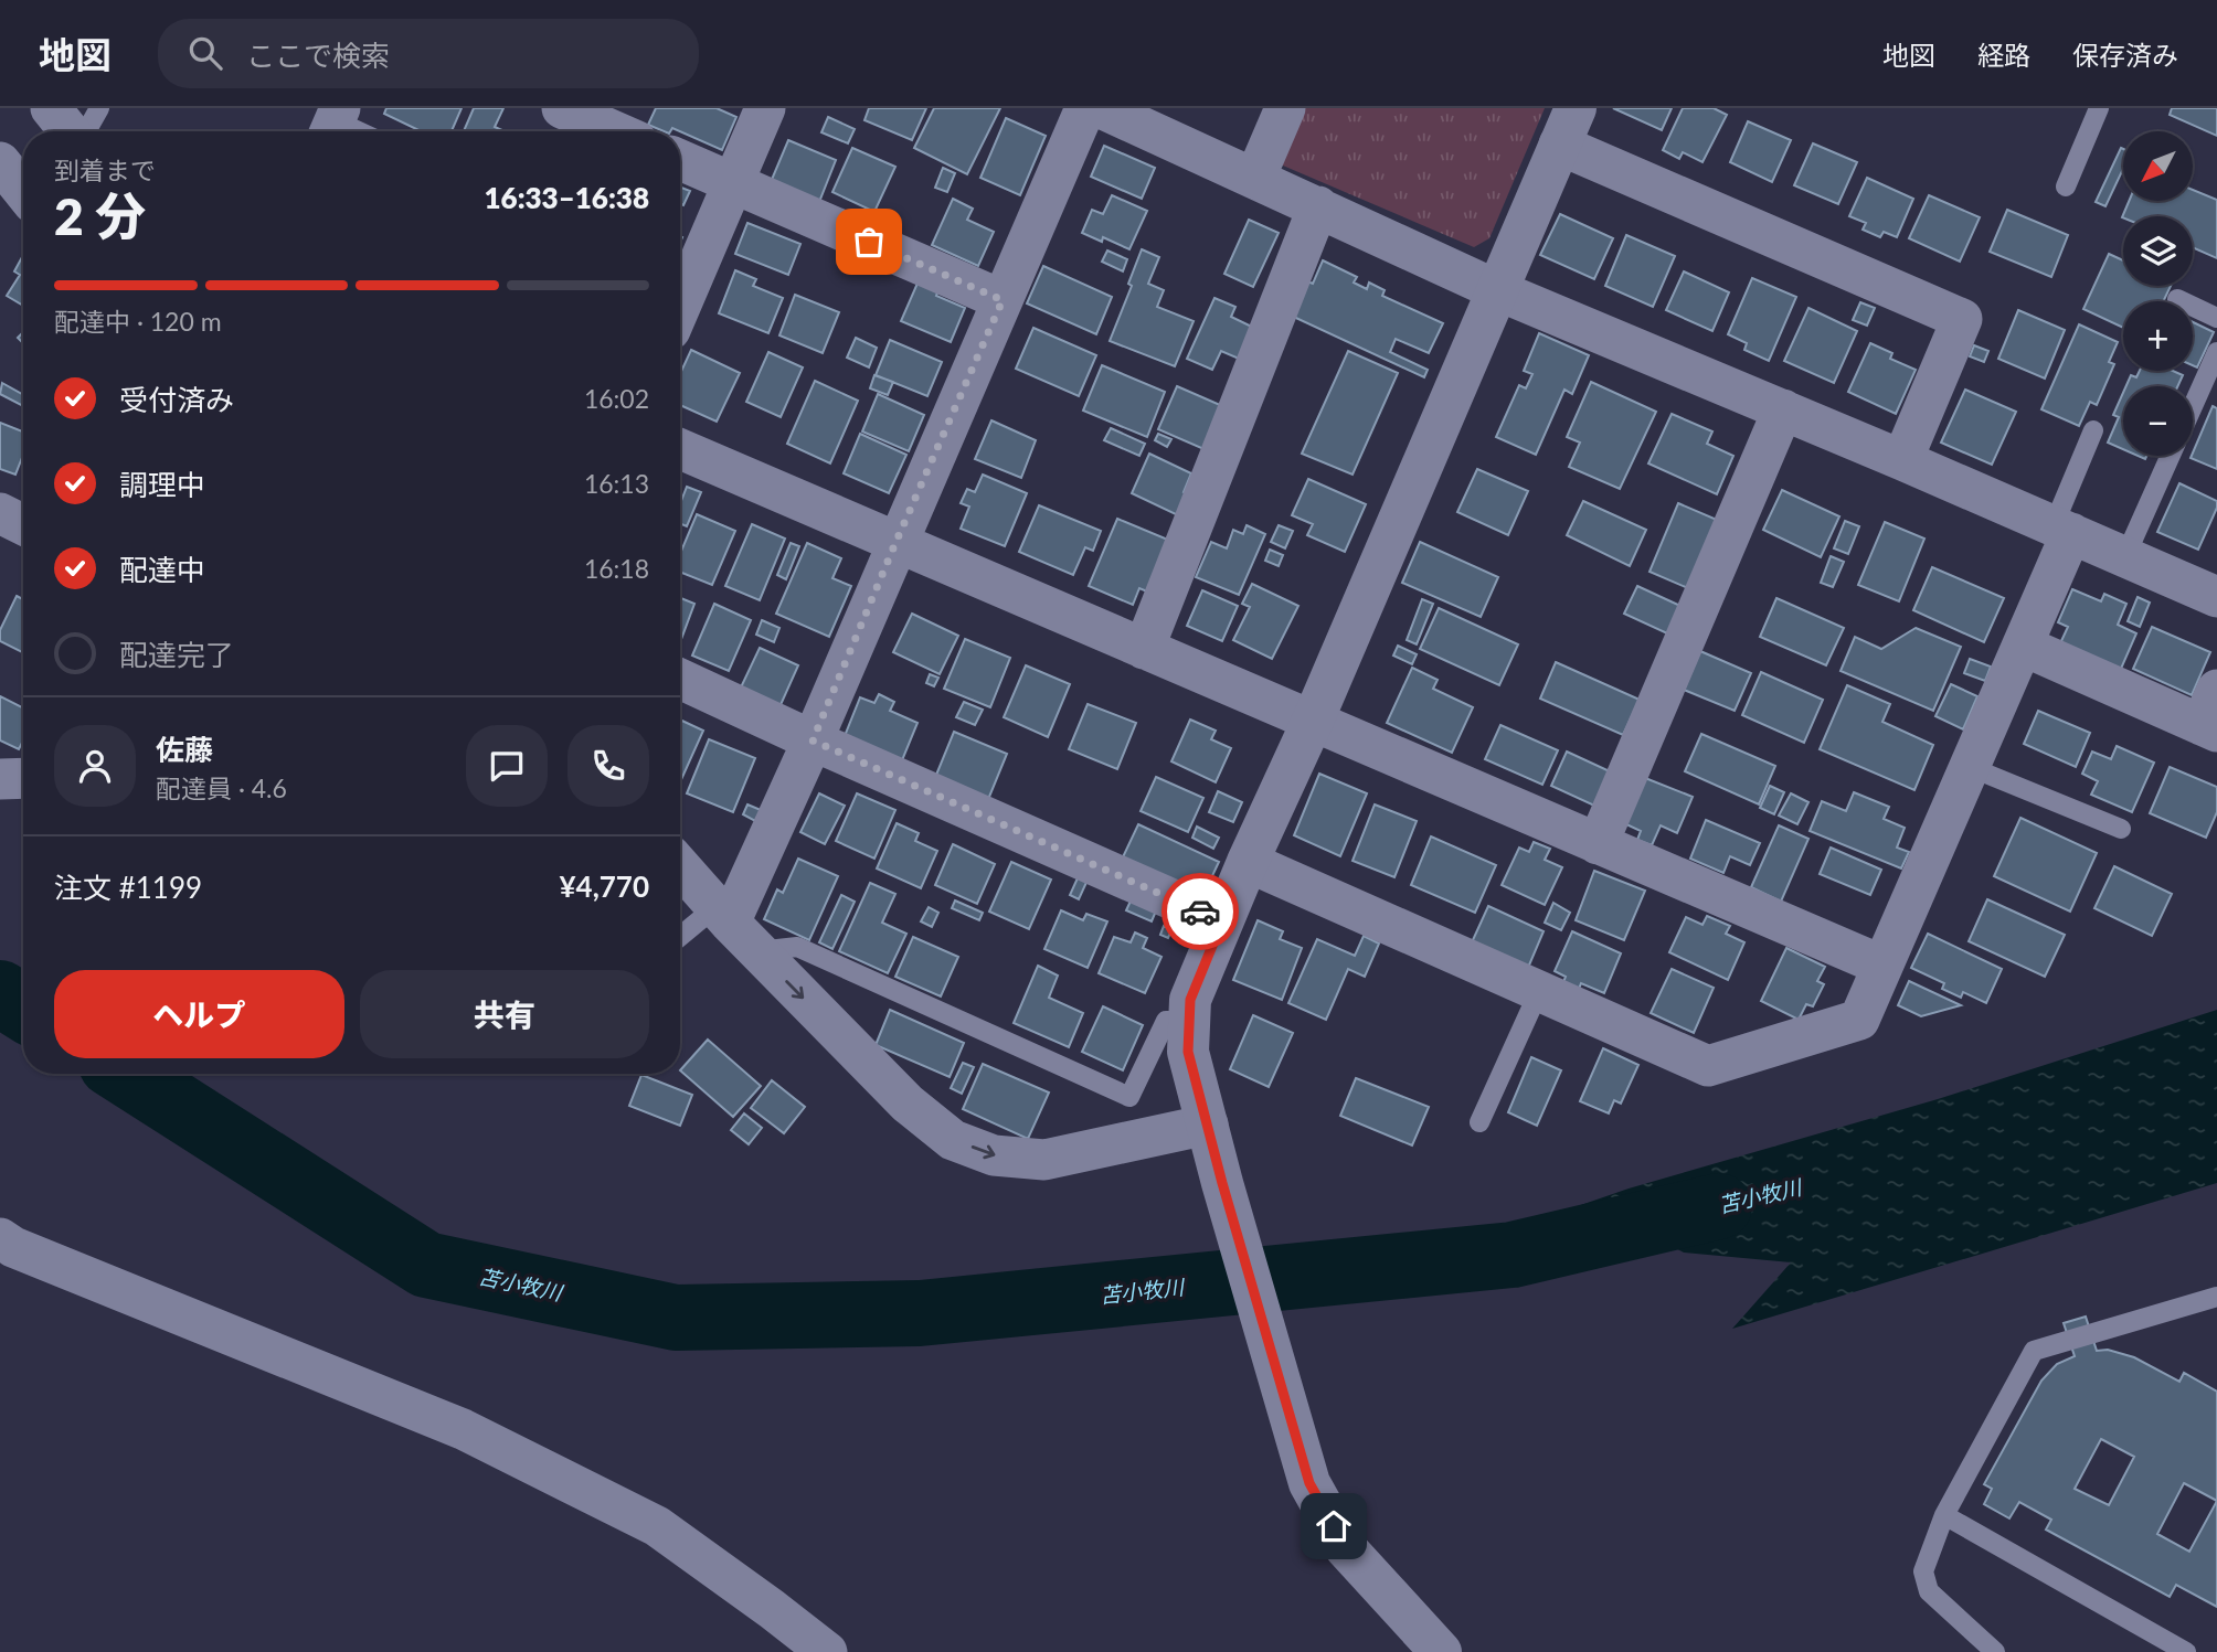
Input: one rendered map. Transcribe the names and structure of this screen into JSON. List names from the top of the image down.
{
  "water": ["苫小牧川"],
  "north": "bottom left",
  "page": {
    "header": "地図",
    "search": "ここで検索",
    "nav": ["地図", "経路", "保存済み"],
    "map_buttons": ["+", "−"],
    "heading": ["2 分", "到着まで", "16:33–16:38"],
    "panel": [
      "佐藤",
      "配達員 · 4.6",
      "注文 #1199",
      "¥4,770"
    ],
    "bar": "配達中 · 120 m",
    "list": [
      ["受付済み", "16:02"],
      ["調理中", "16:13"],
      ["配達中", "16:18"],
      "配達完了"
    ],
    "buttons": ["ヘルプ", "共有"]
  }
}
